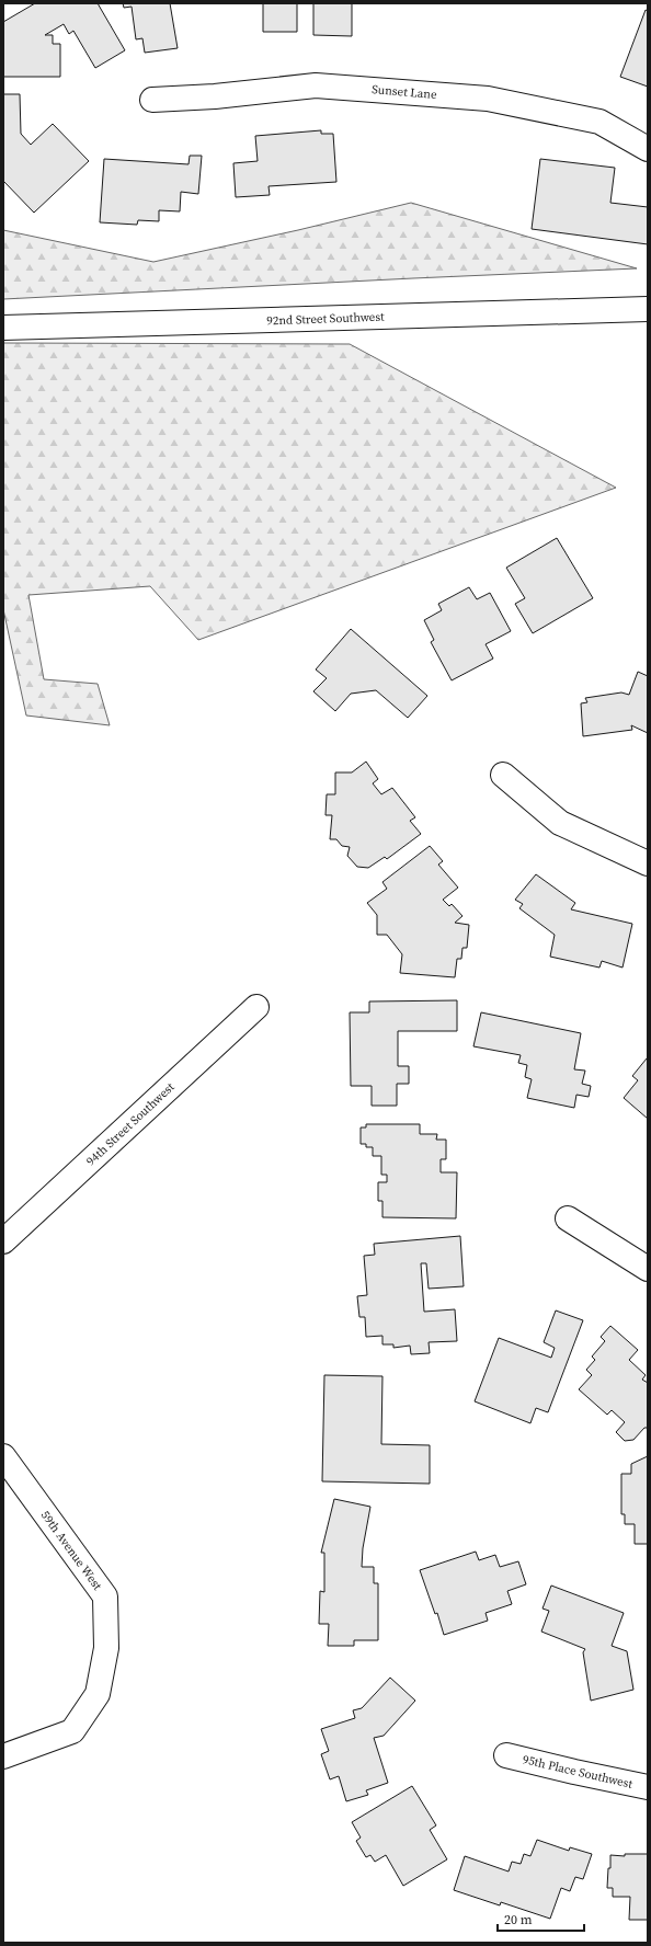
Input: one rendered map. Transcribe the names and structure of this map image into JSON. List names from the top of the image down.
{
  "streets": {
    "street": [
      "Sunset Lane",
      "92nd Street Southwest",
      "94th Street Southwest",
      "59th Avenue West",
      "95th Place Southwest"
    ]
  },
  "scale_bar": "20 m"
}
